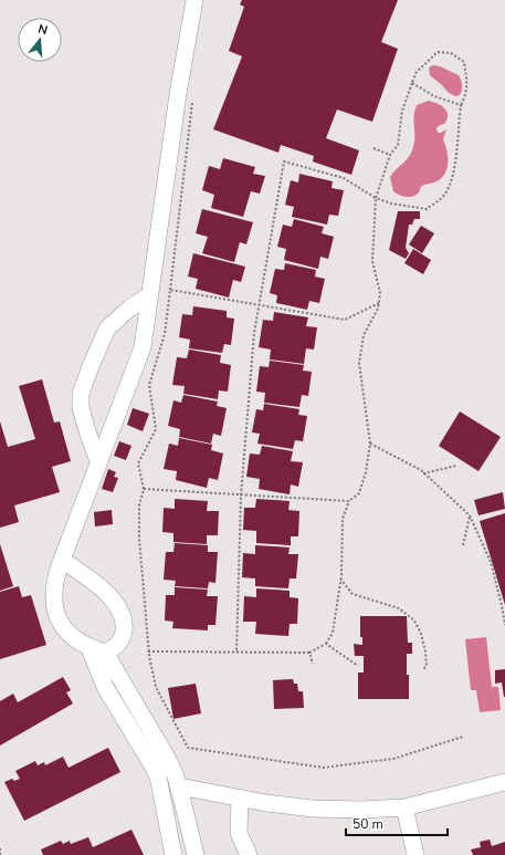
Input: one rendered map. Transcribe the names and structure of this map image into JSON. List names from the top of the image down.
{
  "scale_bar": "50 m",
  "north": "top"
}
